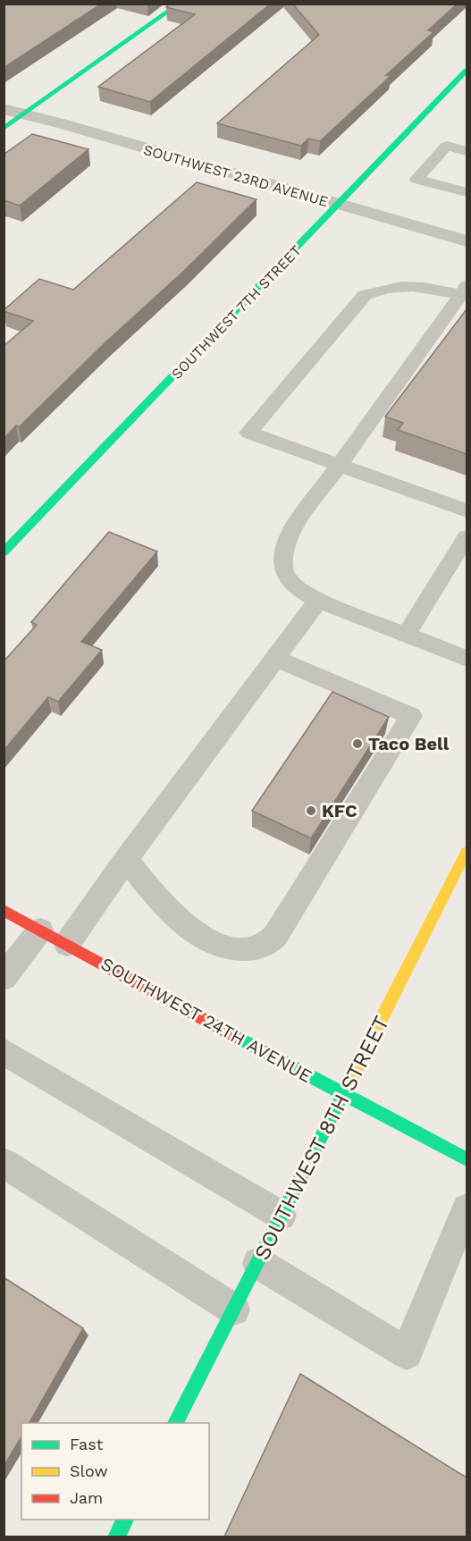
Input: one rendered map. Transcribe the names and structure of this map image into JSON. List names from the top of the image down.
{
  "streets": {
    "main road": ["SOUTHWEST 7TH STREET", "SOUTHWEST 24TH AVENUE", "SOUTHWEST 8TH STREET"],
    "street": ["SOUTHWEST 23RD AVENUE"]
  },
  "crossings": [
    ["SOUTHWEST 23RD AVENUE", "SOUTHWEST 7TH STREET"],
    ["SOUTHWEST 24TH AVENUE", "SOUTHWEST 8TH STREET"]
  ],
  "places": ["Taco Bell", "KFC"],
  "legend": ["Fast", "Slow", "Jam"]
}
